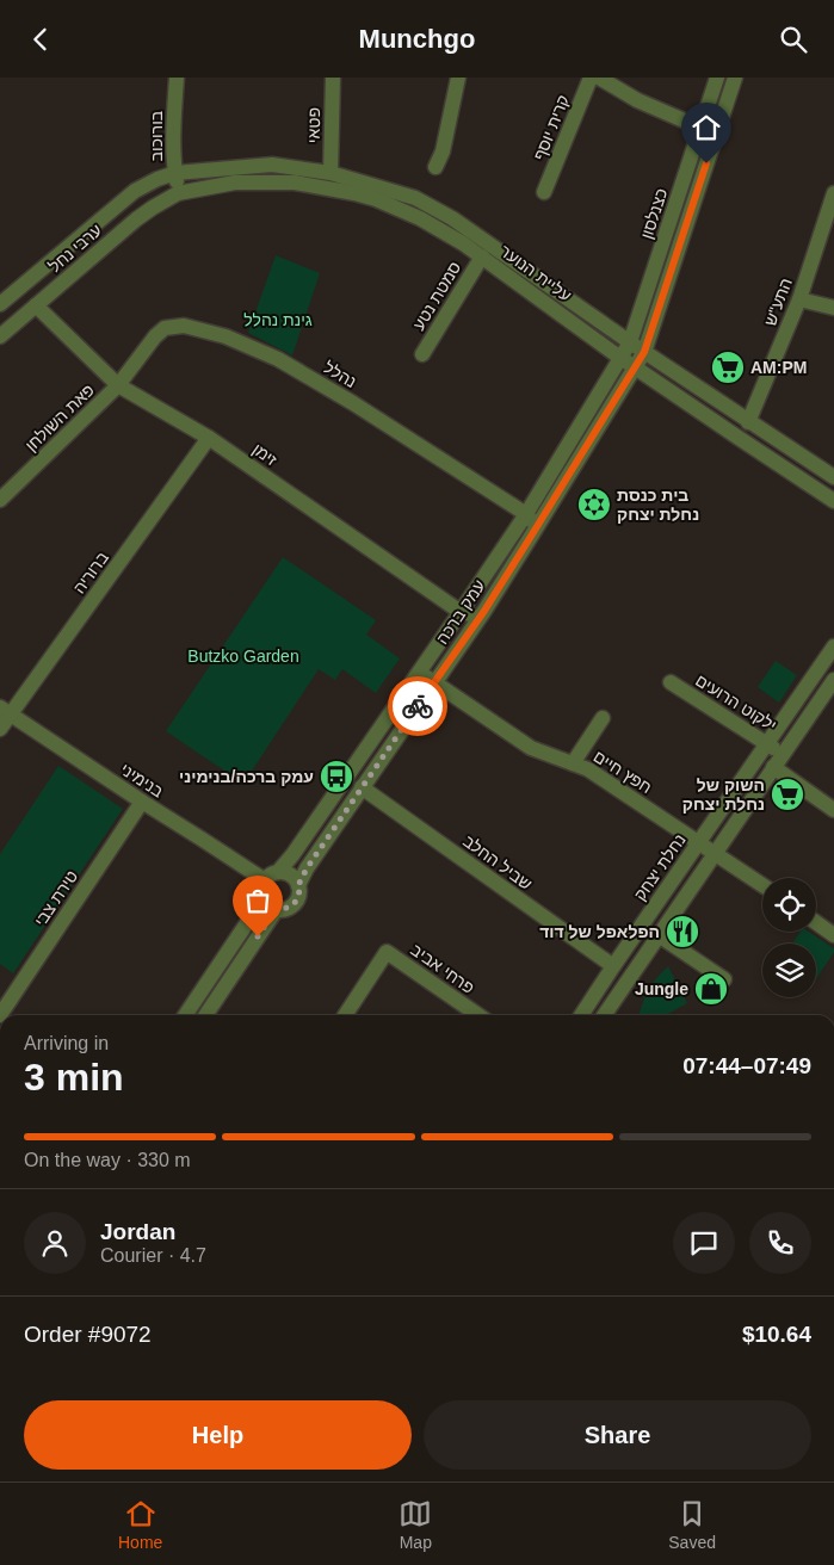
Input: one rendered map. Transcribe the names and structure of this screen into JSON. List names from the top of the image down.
{
  "streets": {
    "street": [
      "פטאי",
      "קרית יוסף",
      "בורוכוב",
      "כצנלסון",
      "ערבי נחל",
      "עליית הנוער",
      "סמטת נטע",
      "התע\"ש",
      "נהלל",
      "פאת השולחן",
      "זימן",
      "ברוריה",
      "עמק ברכה",
      "ילקוט הרועים",
      "חפץ חיים",
      "בנימיני",
      "שביל החלב",
      "נחלת יצחק",
      "טירת צבי",
      "פרחי אביב"
    ]
  },
  "crossings": [
    ["פטאי", "עליית הנוער"],
    ["בורוכוב", "ערבי נחל"],
    ["בורוכוב", "עליית הנוער"],
    ["כצנלסון", "עליית הנוער"],
    ["כצנלסון", "עמק ברכה"],
    ["ערבי נחל", "עליית הנוער"],
    ["ערבי נחל", "זימן"],
    ["עליית הנוער", "סמטת נטע"],
    ["עליית הנוער", "התע\"ש"],
    ["עליית הנוער", "עמק ברכה"],
    ["נהלל", "פאת השולחן"],
    ["נהלל", "זימן"],
    ["נהלל", "עמק ברכה"],
    ["פאת השולחן", "זימן"],
    ["זימן", "ברוריה"],
    ["זימן", "עמק ברכה"],
    ["ברוריה", "בנימיני"],
    ["עמק ברכה", "חפץ חיים"],
    ["עמק ברכה", "בנימיני"],
    ["עמק ברכה", "שביל החלב"],
    ["ילקוט הרועים", "נחלת יצחק"],
    ["חפץ חיים", "נחלת יצחק"],
    ["בנימיני", "טירת צבי"],
    ["שביל החלב", "נחלת יצחק"]
  ],
  "parks": ["גינת נהלל", "Butzko Garden"],
  "places": {
    "supermarket": ["AM:PM", "השוק של נחלת יצחק"],
    "synagogue": ["בית כנסת נחלת יצחק"],
    "bus stop": ["עמק ברכה/בנימיני"],
    "restaurant": ["הפלאפל של דוד"],
    "shop": ["Jungle"]
  },
  "page": {
    "header": "Munchgo",
    "heading": ["3 min", "Arriving in", "07:44–07:49"],
    "panel": [
      "Jordan",
      "Courier · 4.7",
      "Order #9072",
      "$10.64"
    ],
    "bar": "On the way · 330 m",
    "buttons": ["Help", "Share"],
    "tabs": ["Home", "Map", "Saved"]
  }
}
